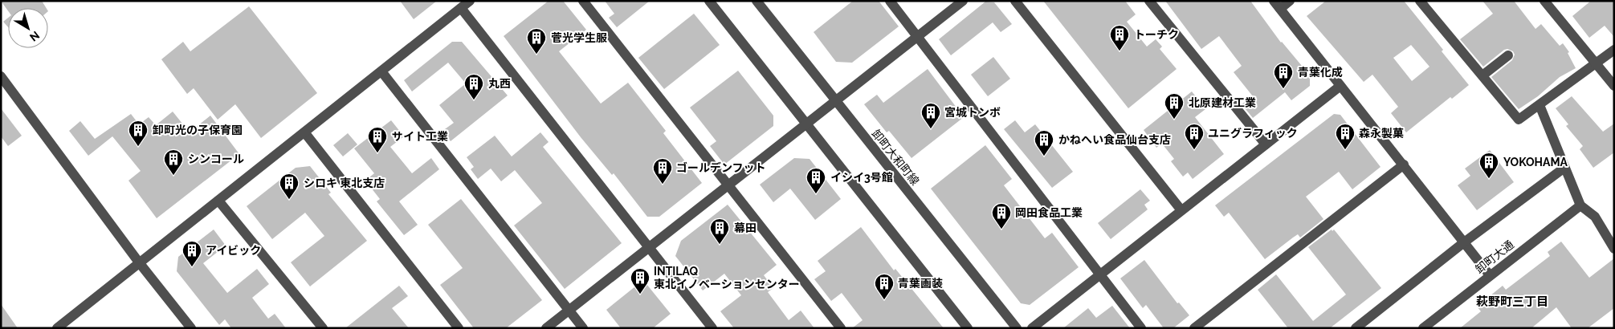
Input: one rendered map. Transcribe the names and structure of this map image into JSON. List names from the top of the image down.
{
  "streets": {
    "street": ["卸町大和町線", "卸町大通"]
  },
  "districts": ["萩野町三丁目"],
  "places": {
    "building": [
      "トーチク",
      "菅光学生服",
      "青葉化成",
      "丸西",
      "北原建材工業",
      "宮城トンボ",
      "卸町光の子保育園",
      "ユニグラフィック",
      "森永製菓",
      "サイト工業",
      "かねへい食品仙台支店",
      "シンコール",
      "YOKOHAMA",
      "ゴールデンフット",
      "イシイ3号館",
      "シロキ 東北支店",
      "岡田食品工業",
      "幕田",
      "アイビック",
      "INTILAQ 東北イノベーションセンター",
      "青葉画装"
    ]
  },
  "north": "bottom right"
}
